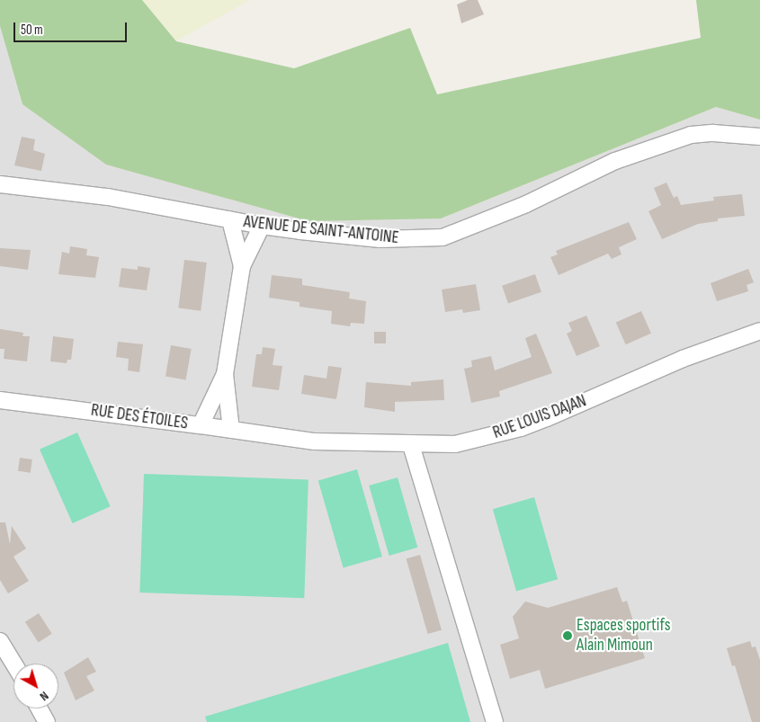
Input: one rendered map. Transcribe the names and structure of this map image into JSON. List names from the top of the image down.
{
  "streets": {
    "street": ["AVENUE DE SAINT-ANTOINE", "RUE DES ÉTOILES", "RUE LOUIS DAJAN"]
  },
  "crossings": [
    ["AVENUE DE SAINT-ANTOINE", "RUE DES ÉTOILES"],
    ["RUE DES ÉTOILES", "RUE LOUIS DAJAN"]
  ],
  "places": ["Espaces sportifs Alain Mimoun"],
  "scale_bar": "50 m",
  "north": "bottom right"
}
